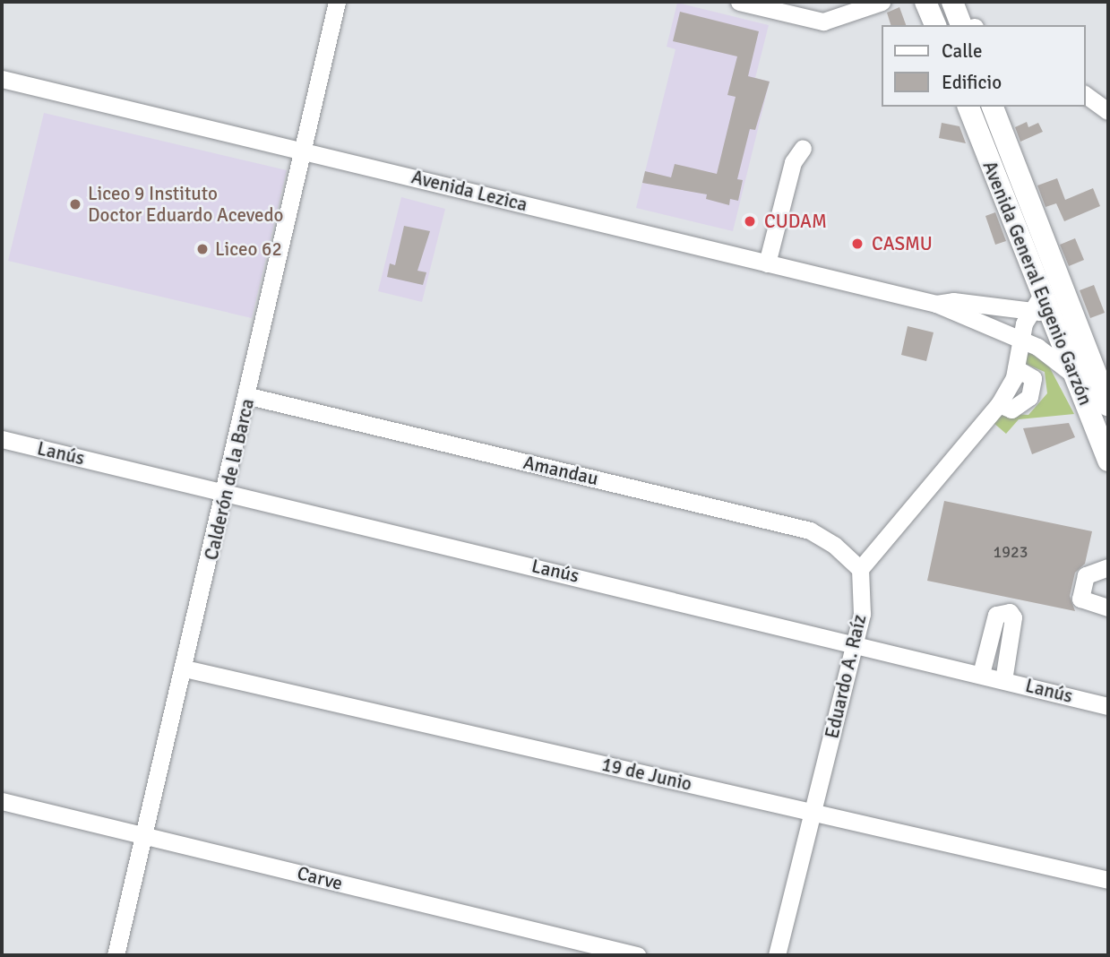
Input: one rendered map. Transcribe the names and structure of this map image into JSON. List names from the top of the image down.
{
  "streets": {
    "main road": ["Avenida General Eugenio Garzón"],
    "street": [
      "Avenida Lezica",
      "Lanús",
      "Amandau",
      "Calderón de la Barca",
      "Eduardo A. Raíz",
      "19 de Junio",
      "Carve"
    ]
  },
  "crossings": [
    ["Avenida Lezica", "Avenida General Eugenio Garzón"],
    ["Avenida Lezica", "Calderón de la Barca"],
    ["Lanús", "Calderón de la Barca"],
    ["Lanús", "Eduardo A. Raíz"],
    ["Amandau", "Calderón de la Barca"],
    ["Amandau", "Eduardo A. Raíz"],
    ["Calderón de la Barca", "19 de Junio"],
    ["Calderón de la Barca", "Carve"],
    ["Eduardo A. Raíz", "19 de Junio"]
  ],
  "places": [
    "Liceo 9 Instituto Doctor Eduardo Acevedo",
    "CUDAM",
    "CASMU",
    "Liceo 62"
  ],
  "house_numbers": ["1923"],
  "legend": ["Calle", "Edificio"]
}
